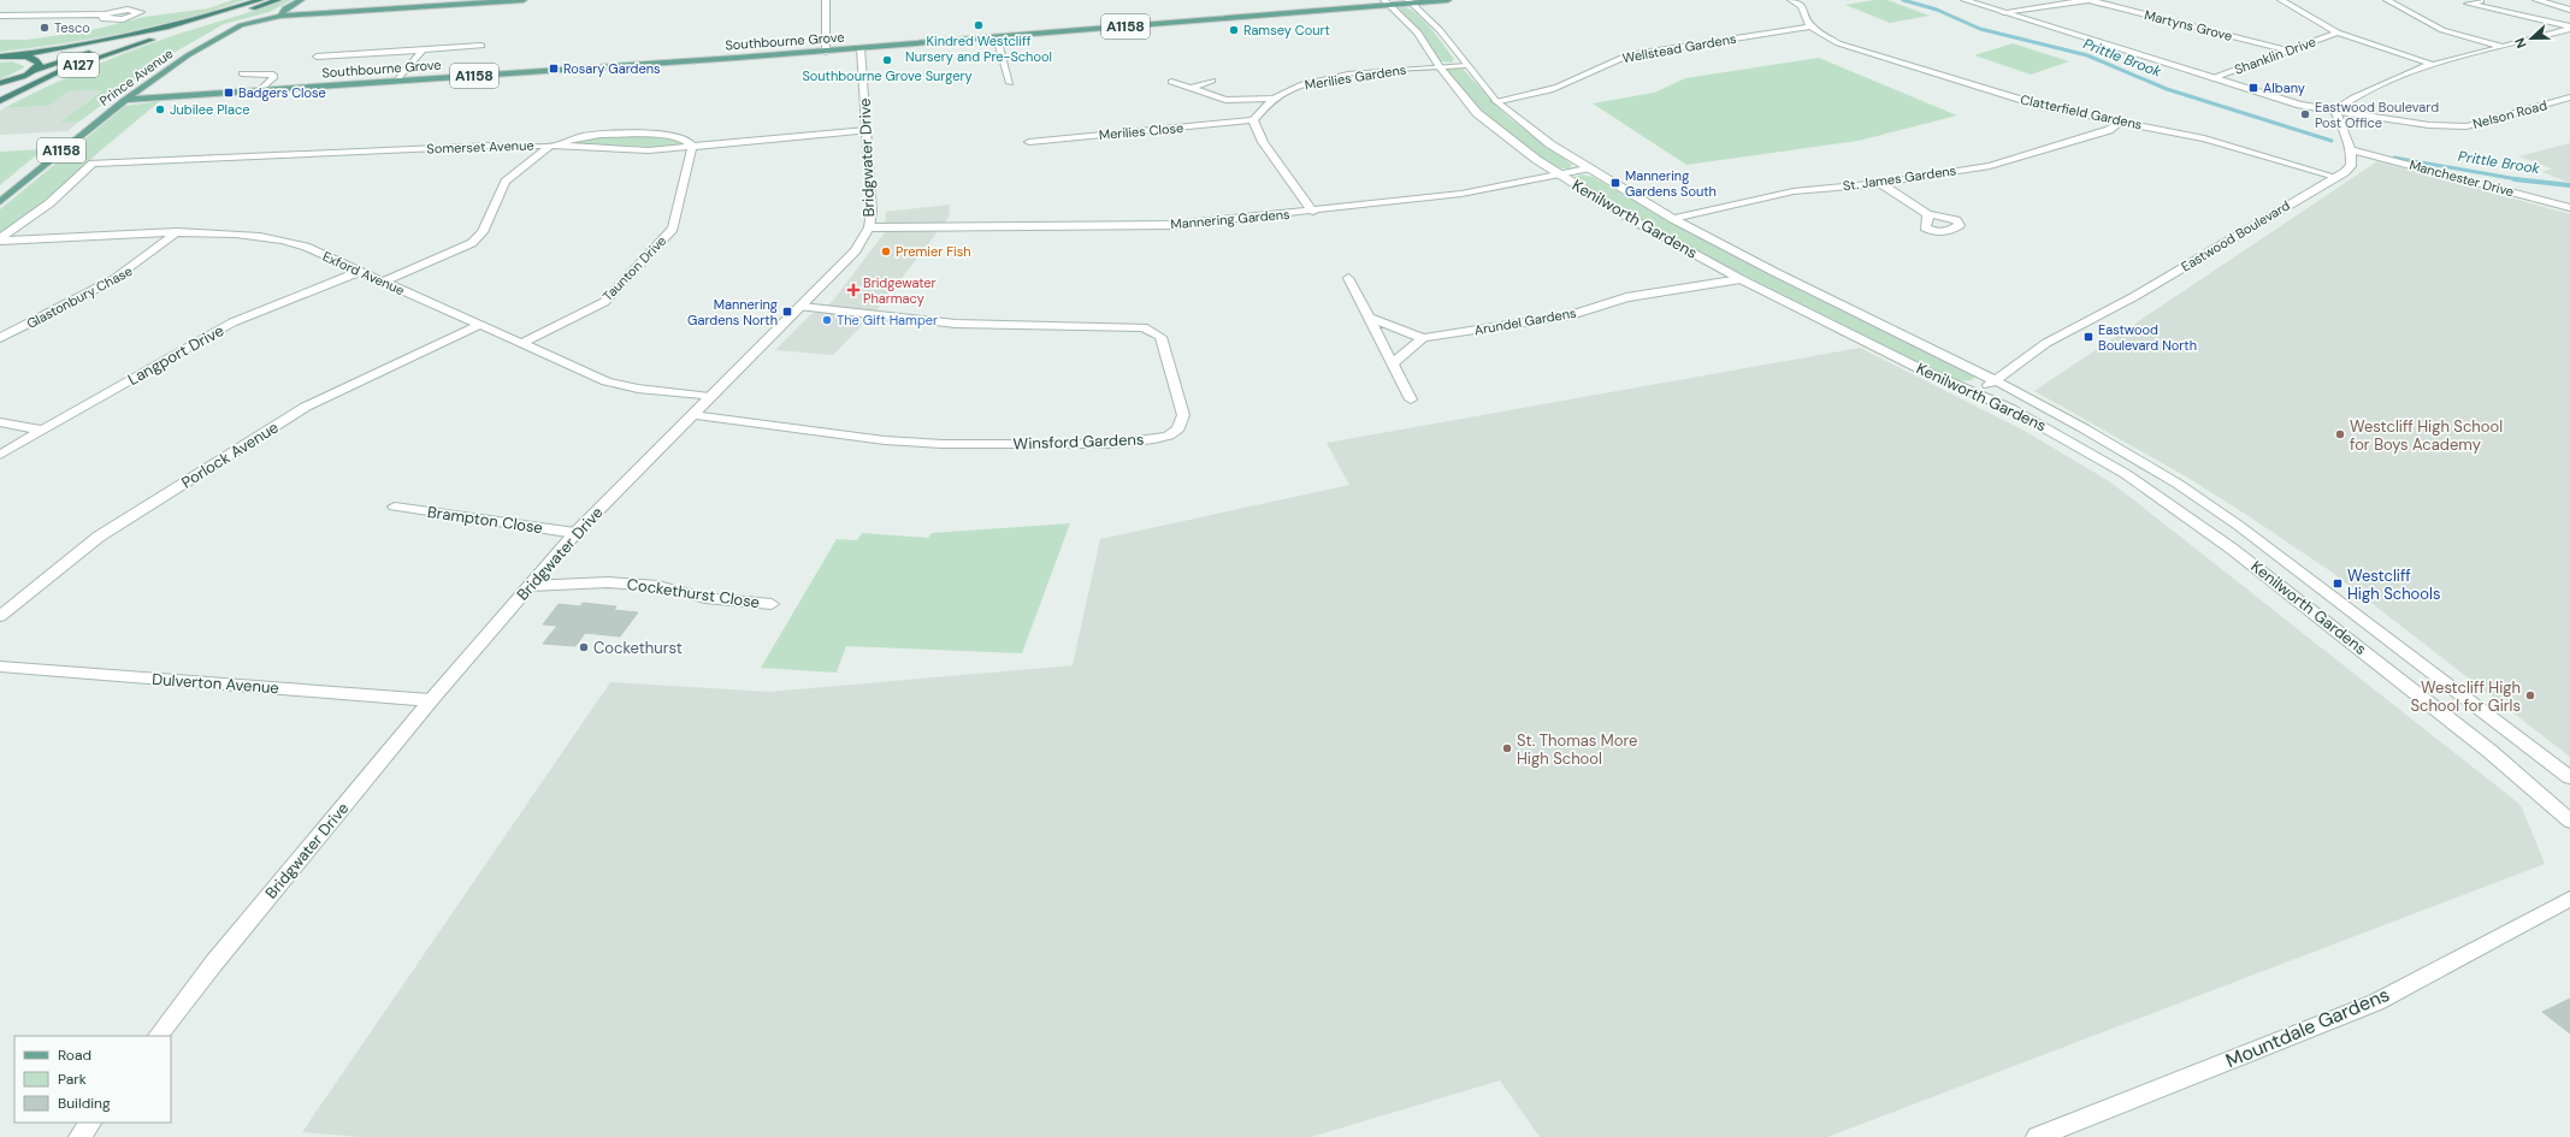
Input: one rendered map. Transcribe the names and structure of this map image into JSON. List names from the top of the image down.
{
  "streets": {
    "highway": ["A127", "Prince Avenue"],
    "main road": ["A1158", "Southbourne Grove"],
    "street": [
      "Martyns Grove",
      "Wellstead Gardens",
      "Shanklin Drive",
      "Merilies Gardens",
      "Clatterfield Gardens",
      "Nelson Road",
      "Merilies Close",
      "Somerset Avenue",
      "Bridgwater Drive",
      "St. James Gardens",
      "Manchester Drive",
      "Mannering Gardens",
      "Kenilworth Gardens",
      "Eastwood Boulevard",
      "Taunton Drive",
      "Exford Avenue",
      "Glastonbury Chase",
      "Arundel Gardens",
      "Langport Drive",
      "Winsford Gardens",
      "Porlock Avenue",
      "Brampton Close",
      "Cockethurst Close",
      "Dulverton Avenue",
      "Mountdale Gardens"
    ]
  },
  "crossings": [
    ["Martyns Grove", "Shanklin Drive"],
    ["A1158", "Prince Avenue"],
    ["Southbourne Grove", "Prince Avenue"],
    ["Southbourne Grove", "Bridgwater Drive"],
    ["Southbourne Grove", "Kenilworth Gardens"],
    ["Wellstead Gardens", "Clatterfield Gardens"],
    ["Wellstead Gardens", "Kenilworth Gardens"],
    ["Shanklin Drive", "Nelson Road"],
    ["A127", "Prince Avenue"],
    ["Merilies Gardens", "Merilies Close"],
    ["Merilies Gardens", "Kenilworth Gardens"],
    ["Clatterfield Gardens", "St. James Gardens"],
    ["Clatterfield Gardens", "Eastwood Boulevard"],
    ["Somerset Avenue", "Bridgwater Drive"],
    ["Somerset Avenue", "Taunton Drive"],
    ["Somerset Avenue", "Exford Avenue"],
    ["Bridgwater Drive", "Mannering Gardens"],
    ["Bridgwater Drive", "Exford Avenue"],
    ["Bridgwater Drive", "Winsford Gardens"],
    ["Bridgwater Drive", "Brampton Close"],
    ["Bridgwater Drive", "Cockethurst Close"],
    ["Bridgwater Drive", "Dulverton Avenue"],
    ["St. James Gardens", "Kenilworth Gardens"],
    ["Manchester Drive", "Eastwood Boulevard"],
    ["Mannering Gardens", "Kenilworth Gardens"],
    ["Kenilworth Gardens", "Eastwood Boulevard"],
    ["Kenilworth Gardens", "Arundel Gardens"],
    ["Taunton Drive", "Exford Avenue"],
    ["Exford Avenue", "Glastonbury Chase"],
    ["Exford Avenue", "Langport Drive"],
    ["Exford Avenue", "Porlock Avenue"]
  ],
  "water": ["Prittle Brook"],
  "places": {
    "other": [
      "Kindred Westcliff Nursery and Pre-School",
      "Tesco",
      "Ramsey Court",
      "Southbourne Grove Surgery",
      "Jubilee Place",
      "Eastwood Boulevard Post Office",
      "Premier Fish",
      "The Gift Hamper",
      "Westcliff High School for Boys Academy",
      "Cockethurst",
      "Westcliff High School for Girls",
      "St. Thomas More High School"
    ],
    "transit": [
      "Rosary Gardens",
      "Albany",
      "Badgers Close",
      "Mannering Gardens South",
      "Mannering Gardens North",
      "Eastwood Boulevard North",
      "Westcliff High Schools"
    ],
    "health": ["Bridgewater Pharmacy"]
  },
  "legend": ["Road", "Park", "Building"],
  "north": "left"
}
